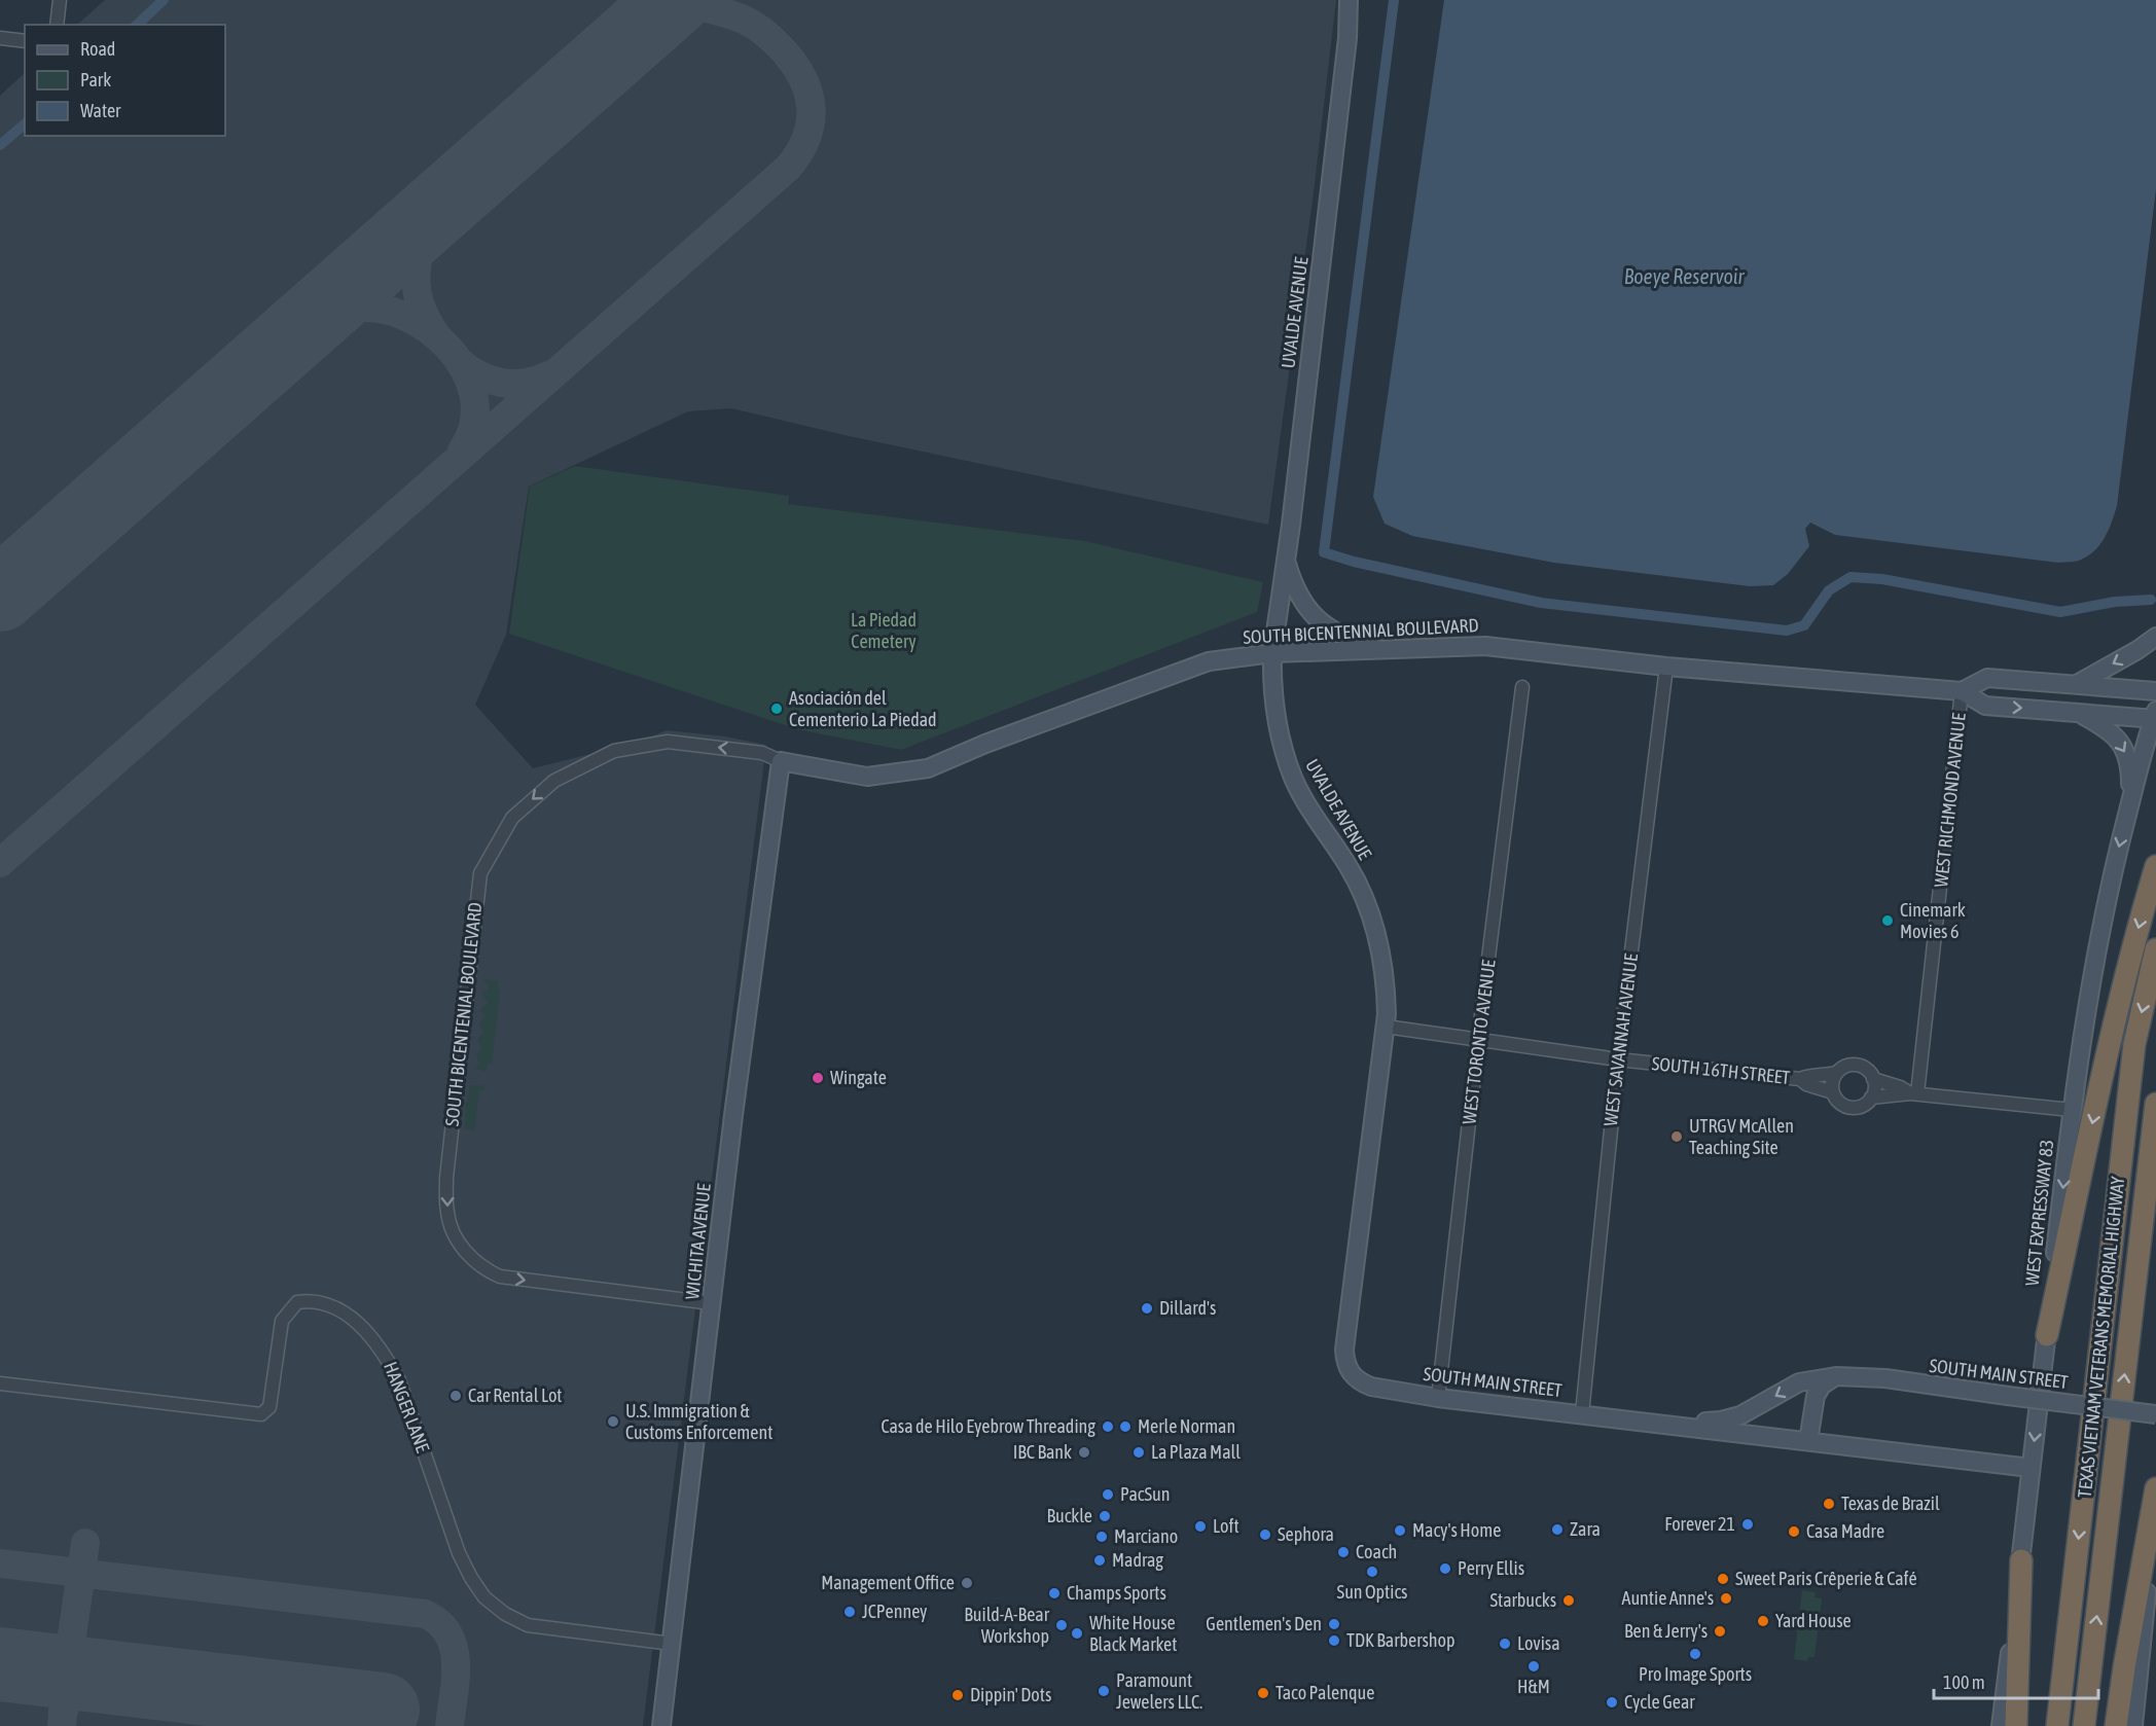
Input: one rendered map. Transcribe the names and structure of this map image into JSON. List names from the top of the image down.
{
  "streets": {
    "highway": ["TEXAS VIETNAM VETERANS MEMORIAL HIGHWAY"],
    "main road": [
      "UVALDE AVENUE",
      "SOUTH BICENTENNIAL BOULEVARD",
      "WEST EXPRESSWAY 83",
      "WICHITA AVENUE",
      "SOUTH MAIN STREET"
    ],
    "street": [
      "WEST RICHMOND AVENUE",
      "SOUTH BICENTENIAL BOULEVARD",
      "WEST SAVANNAH AVENUE",
      "WEST TORONTO AVENUE",
      "SOUTH 16TH STREET",
      "HANGER LANE"
    ]
  },
  "crossings": [
    ["UVALDE AVENUE", "SOUTH BICENTENNIAL BOULEVARD"],
    ["UVALDE AVENUE", "SOUTH 16TH STREET"],
    ["UVALDE AVENUE", "SOUTH MAIN STREET"],
    ["SOUTH BICENTENNIAL BOULEVARD", "WEST RICHMOND AVENUE"],
    ["SOUTH BICENTENNIAL BOULEVARD", "SOUTH BICENTENIAL BOULEVARD"],
    ["SOUTH BICENTENNIAL BOULEVARD", "WEST SAVANNAH AVENUE"],
    ["SOUTH BICENTENNIAL BOULEVARD", "WEST EXPRESSWAY 83"],
    ["SOUTH BICENTENNIAL BOULEVARD", "WICHITA AVENUE"],
    ["SOUTH BICENTENIAL BOULEVARD", "WICHITA AVENUE"],
    ["WEST SAVANNAH AVENUE", "SOUTH 16TH STREET"],
    ["WEST SAVANNAH AVENUE", "SOUTH MAIN STREET"],
    ["WEST TORONTO AVENUE", "SOUTH 16TH STREET"],
    ["WEST TORONTO AVENUE", "SOUTH MAIN STREET"],
    ["WEST EXPRESSWAY 83", "SOUTH MAIN STREET"],
    ["WICHITA AVENUE", "HANGER LANE"]
  ],
  "one_way": ["WEST EXPRESSWAY 83"],
  "water": ["Boeye Reservoir"],
  "parks": ["La Piedad Cemetery"],
  "places": [
    "Asociación del Cementerio La Piedad",
    "Cinemark Movies 6",
    "Wingate",
    "UTRGV McAllen Teaching Site",
    "Dillard's",
    "Car Rental Lot",
    "U.S. Immigration & Customs Enforcement",
    "Casa de Hilo Eyebrow Threading",
    "Merle Norman",
    "IBC Bank",
    "La Plaza Mall",
    "PacSun",
    "Texas de Brazil",
    "Buckle",
    "Forever 21",
    "Loft",
    "Zara",
    "Macy's Home",
    "Casa Madre",
    "Sephora",
    "Marciano",
    "Coach",
    "Madrag",
    "Perry Ellis",
    "Sun Optics",
    "Sweet Paris Crêperie & Café",
    "Management Office",
    "Champs Sports",
    "Auntie Anne's",
    "Starbucks",
    "JCPenney",
    "Yard House",
    "Gentlemen's Den",
    "Build-A-Bear Workshop",
    "Ben & Jerry's",
    "White House Black Market",
    "TDK Barbershop",
    "Lovisa",
    "Pro Image Sports",
    "H&M",
    "Paramount Jewelers LLC.",
    "Taco Palenque",
    "Dippin' Dots",
    "Cycle Gear"
  ],
  "legend": ["Road", "Park", "Water"],
  "scale_bar": "100 m"
}
